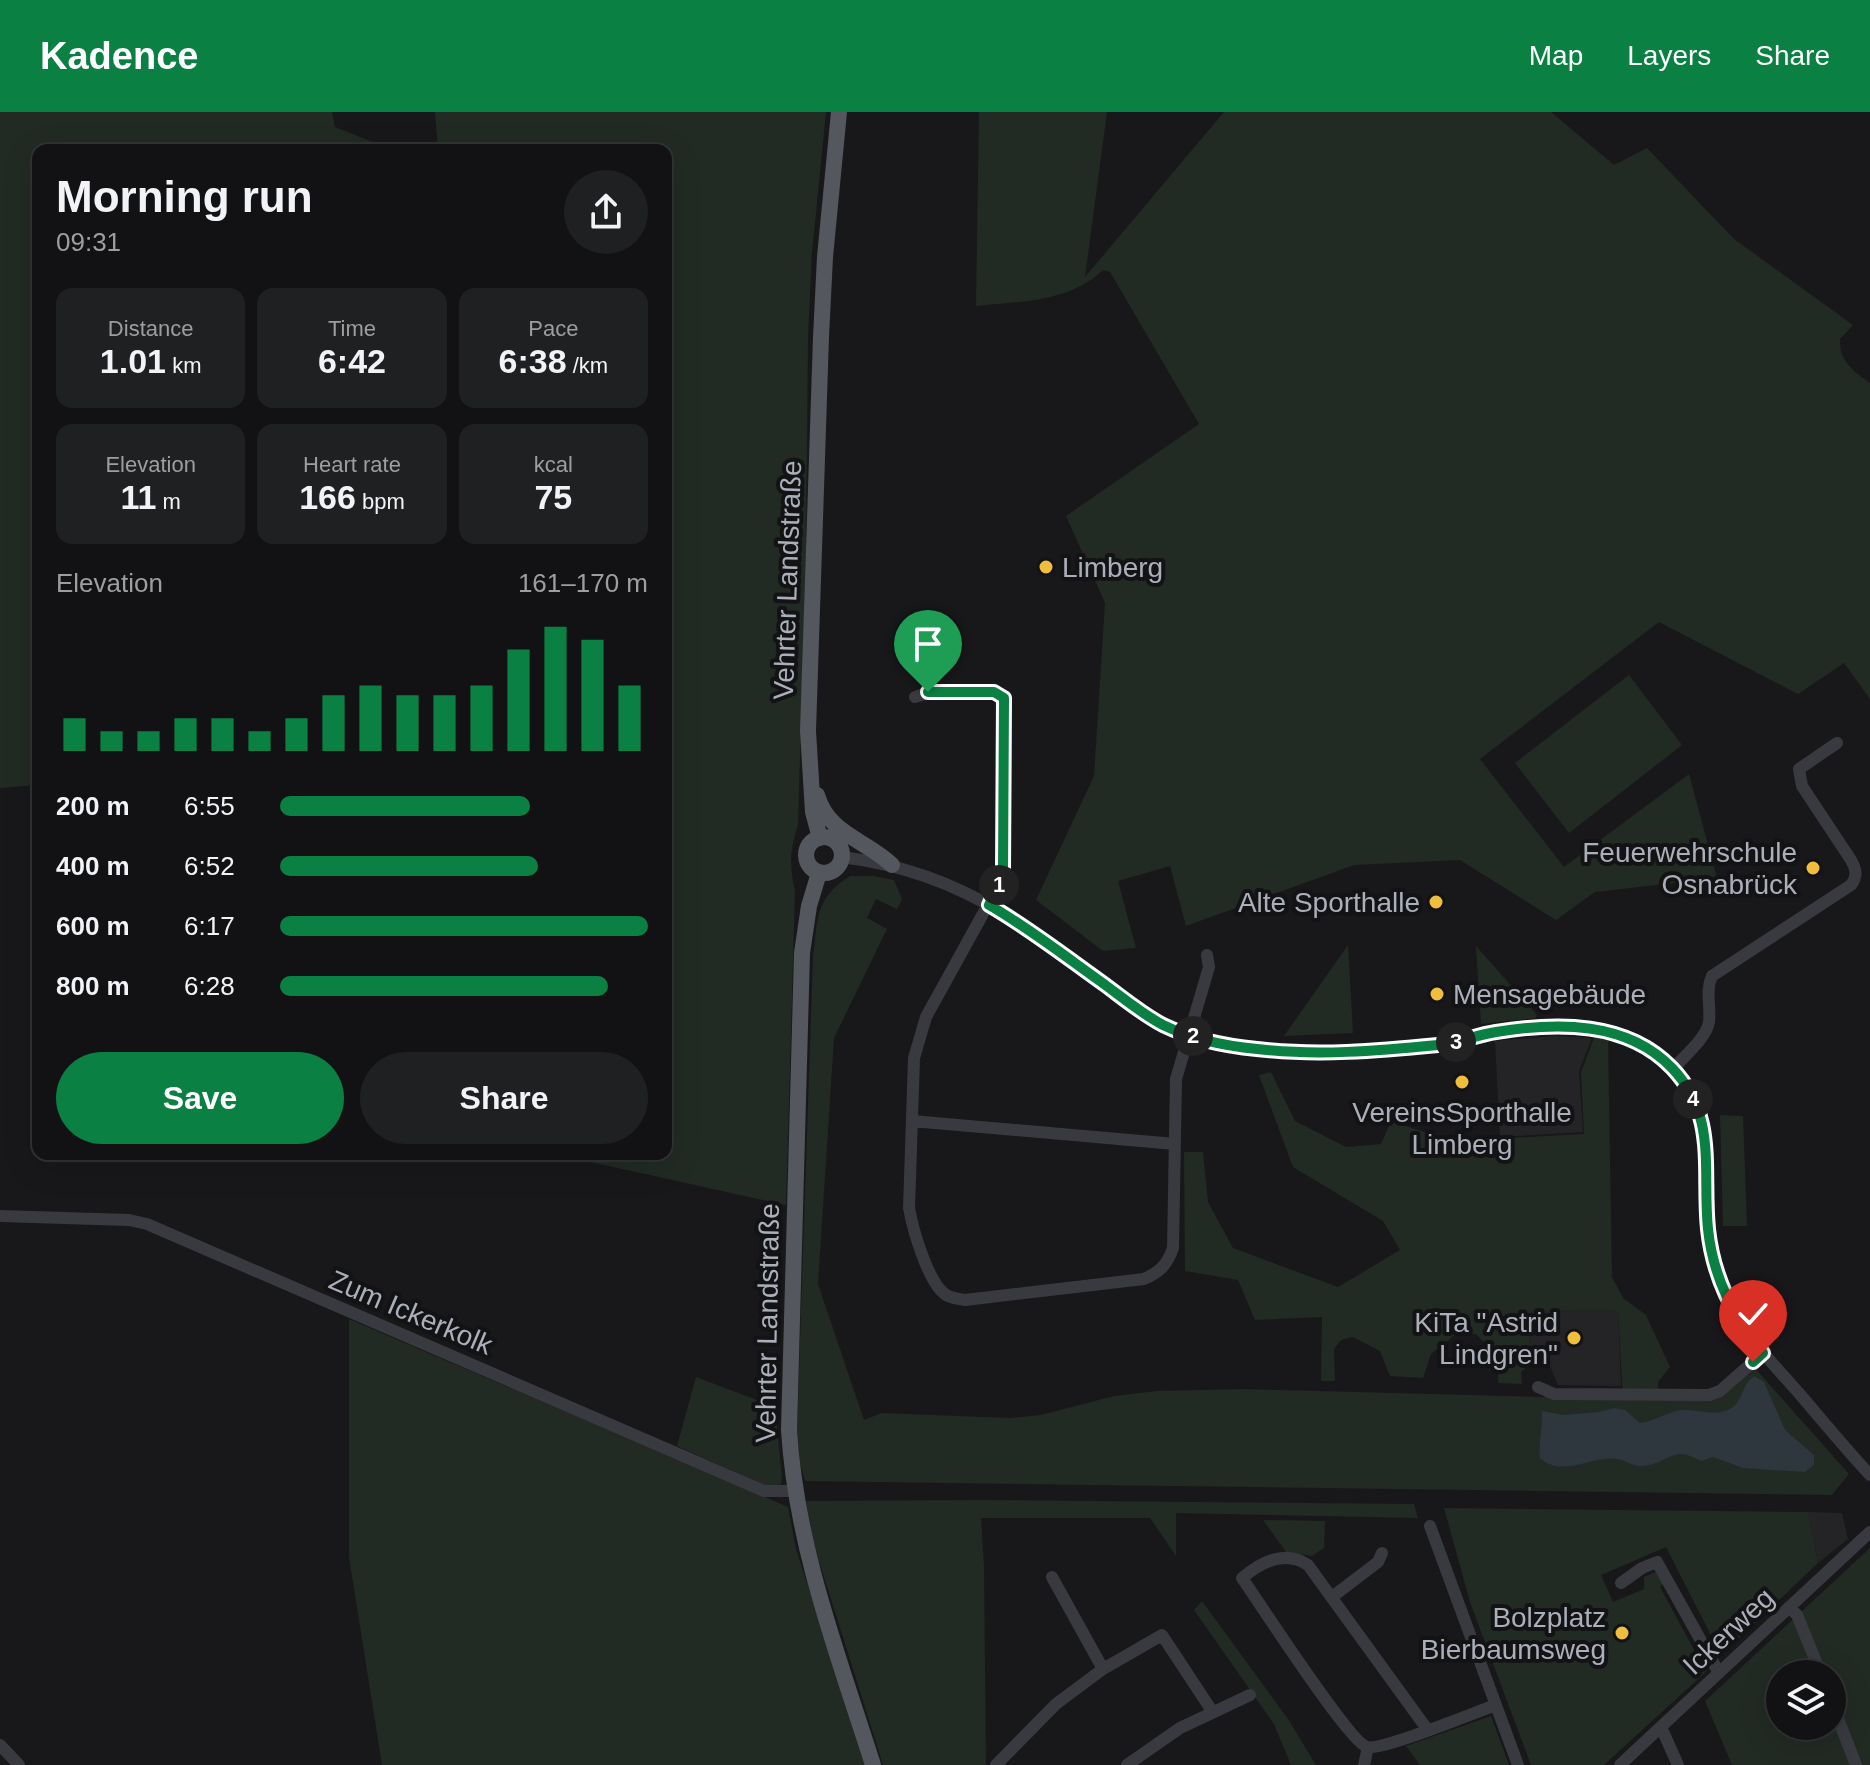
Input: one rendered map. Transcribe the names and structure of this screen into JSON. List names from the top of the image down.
{
  "streets": {
    "main road": ["Vehrter Landstraße"],
    "street": ["Zum Ickerkolk", "Ickerweg"]
  },
  "crossings": [
    ["Vehrter Landstraße", "Zum Ickerkolk"]
  ],
  "places": [
    "Limberg",
    "Feuerwehrschule Osnabrück",
    "Alte Sporthalle",
    "Mensagebäude",
    "VereinsSporthalle Limberg",
    "KiTa \"Astrid Lindgren\"",
    "Bolzplatz Bierbaumsweg"
  ],
  "page": {
    "header": "Kadence",
    "nav": ["Map", "Layers", "Share"],
    "heading": ["Morning run", "09:31"],
    "stats": [
      ["Distance", "1.01 km"],
      ["Time", "6:42"],
      ["Pace", "6:38 /km"],
      ["Elevation", "11 m"],
      ["Heart rate", "166 bpm"],
      ["kcal", "75"]
    ],
    "chart": ["Elevation", "161–170 m"],
    "list": [
      {
        "name": "200 m",
        "note": "6:55"
      },
      {
        "name": "400 m",
        "note": "6:52"
      },
      {
        "name": "600 m",
        "note": "6:17"
      },
      {
        "name": "800 m",
        "note": "6:28"
      }
    ],
    "pins": [
      "1",
      "2",
      "3",
      "4"
    ],
    "buttons": ["Save", "Share"]
  }
}
